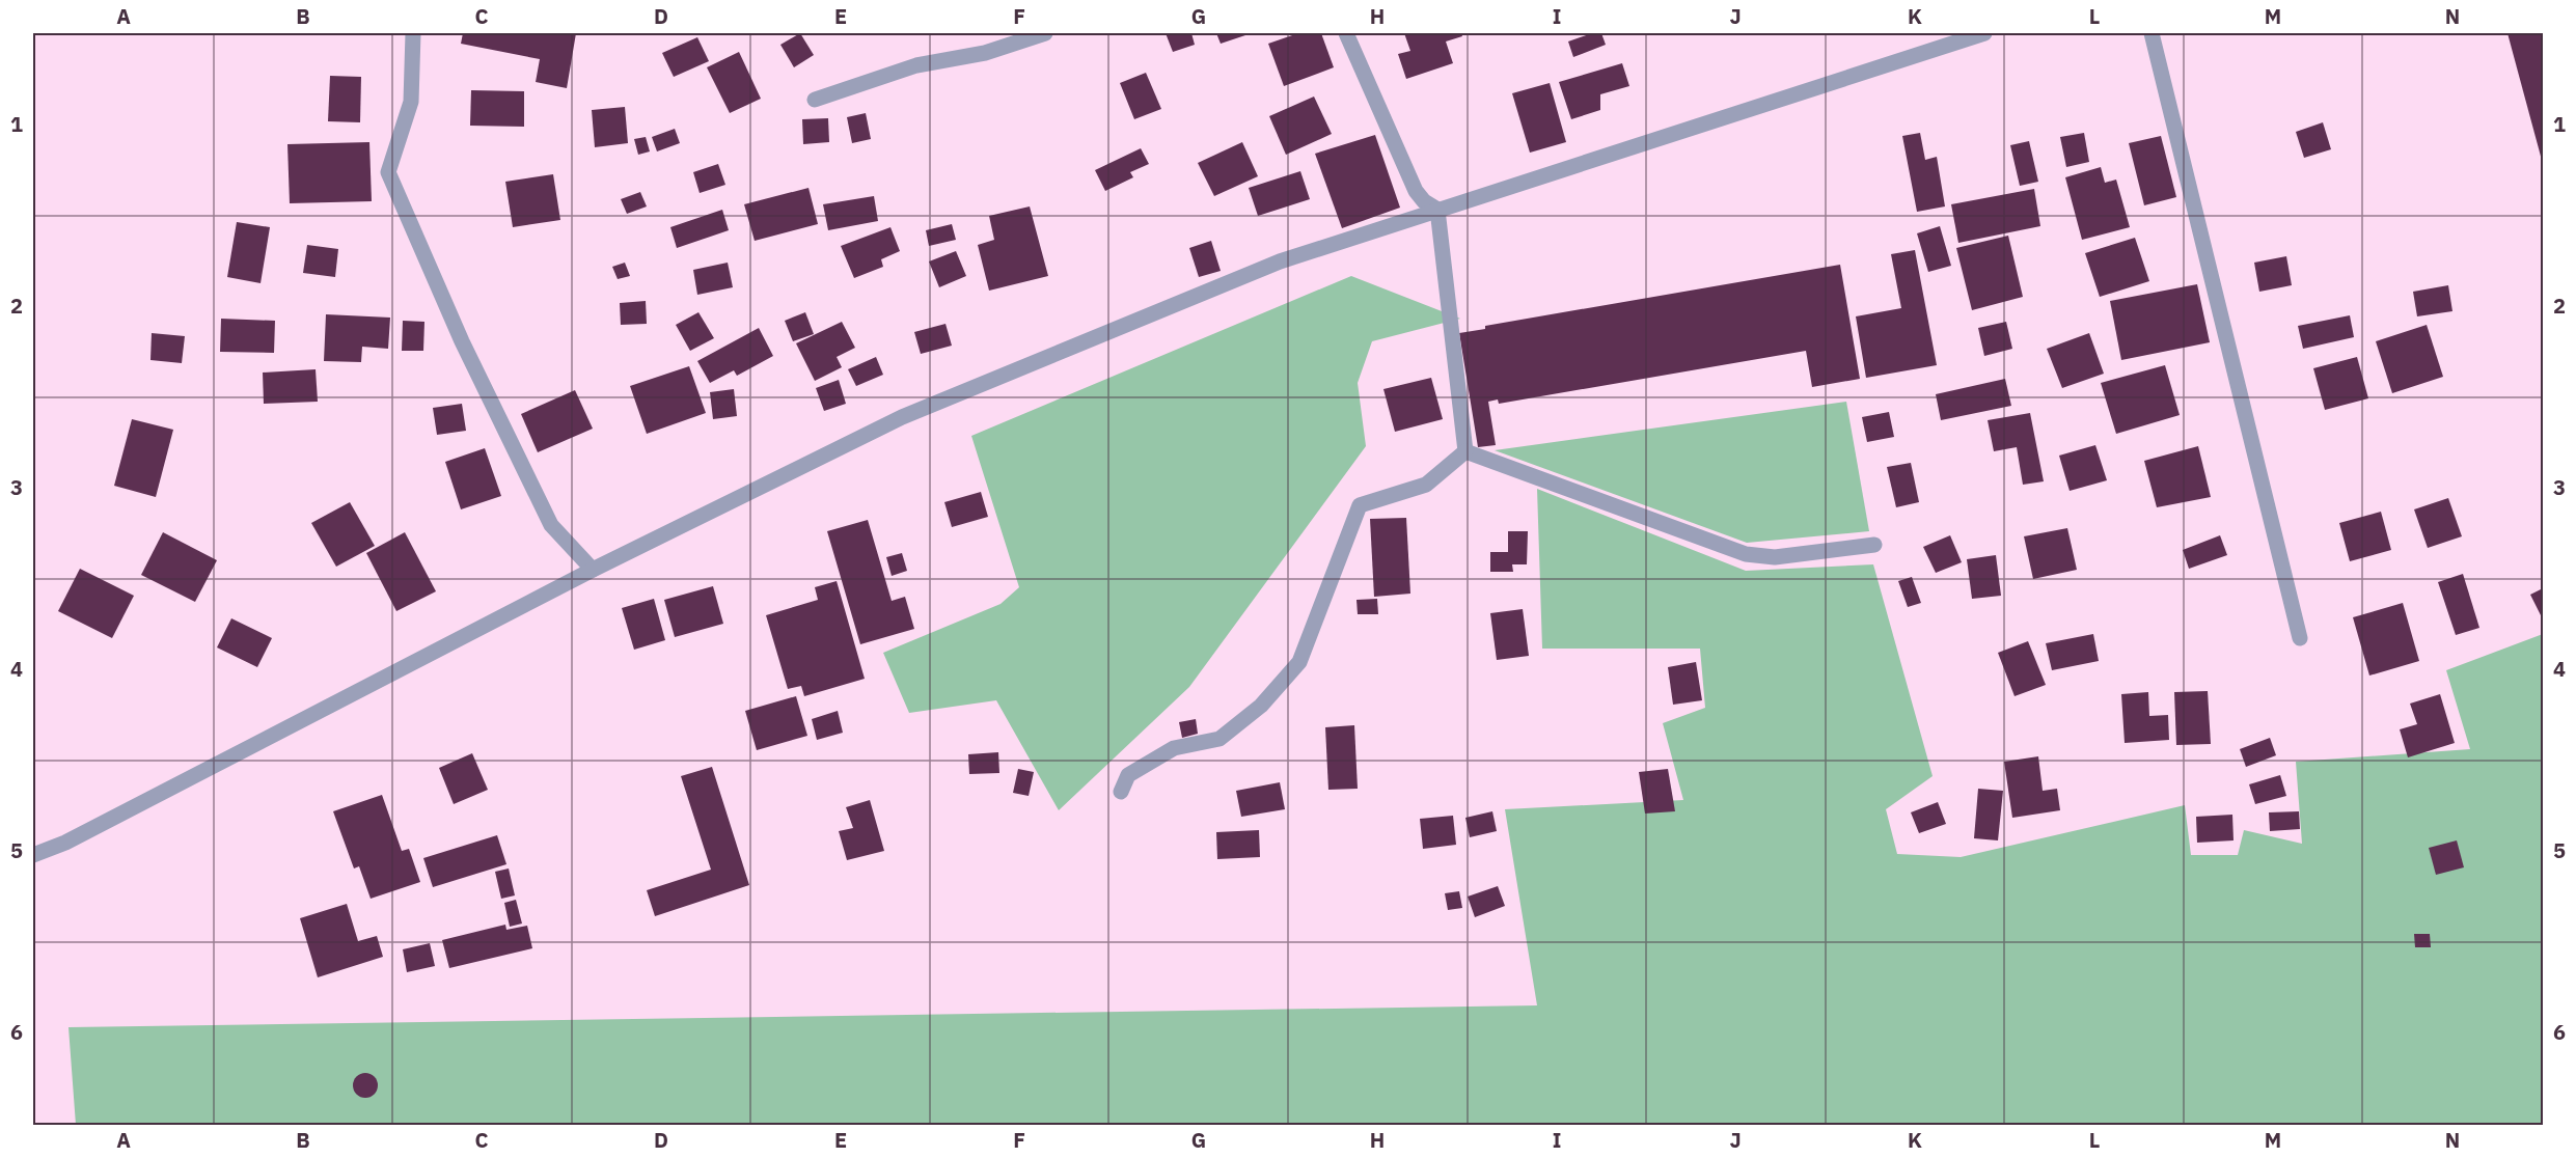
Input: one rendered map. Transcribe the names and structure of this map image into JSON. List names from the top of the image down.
{
  "grid": {
    "columns": [
      "A",
      "B",
      "C",
      "D",
      "E",
      "F",
      "G",
      "H",
      "I",
      "J",
      "K",
      "L",
      "M",
      "N"
    ],
    "rows": [
      "1",
      "2",
      "3",
      "4",
      "5",
      "6"
    ]
  }
}
